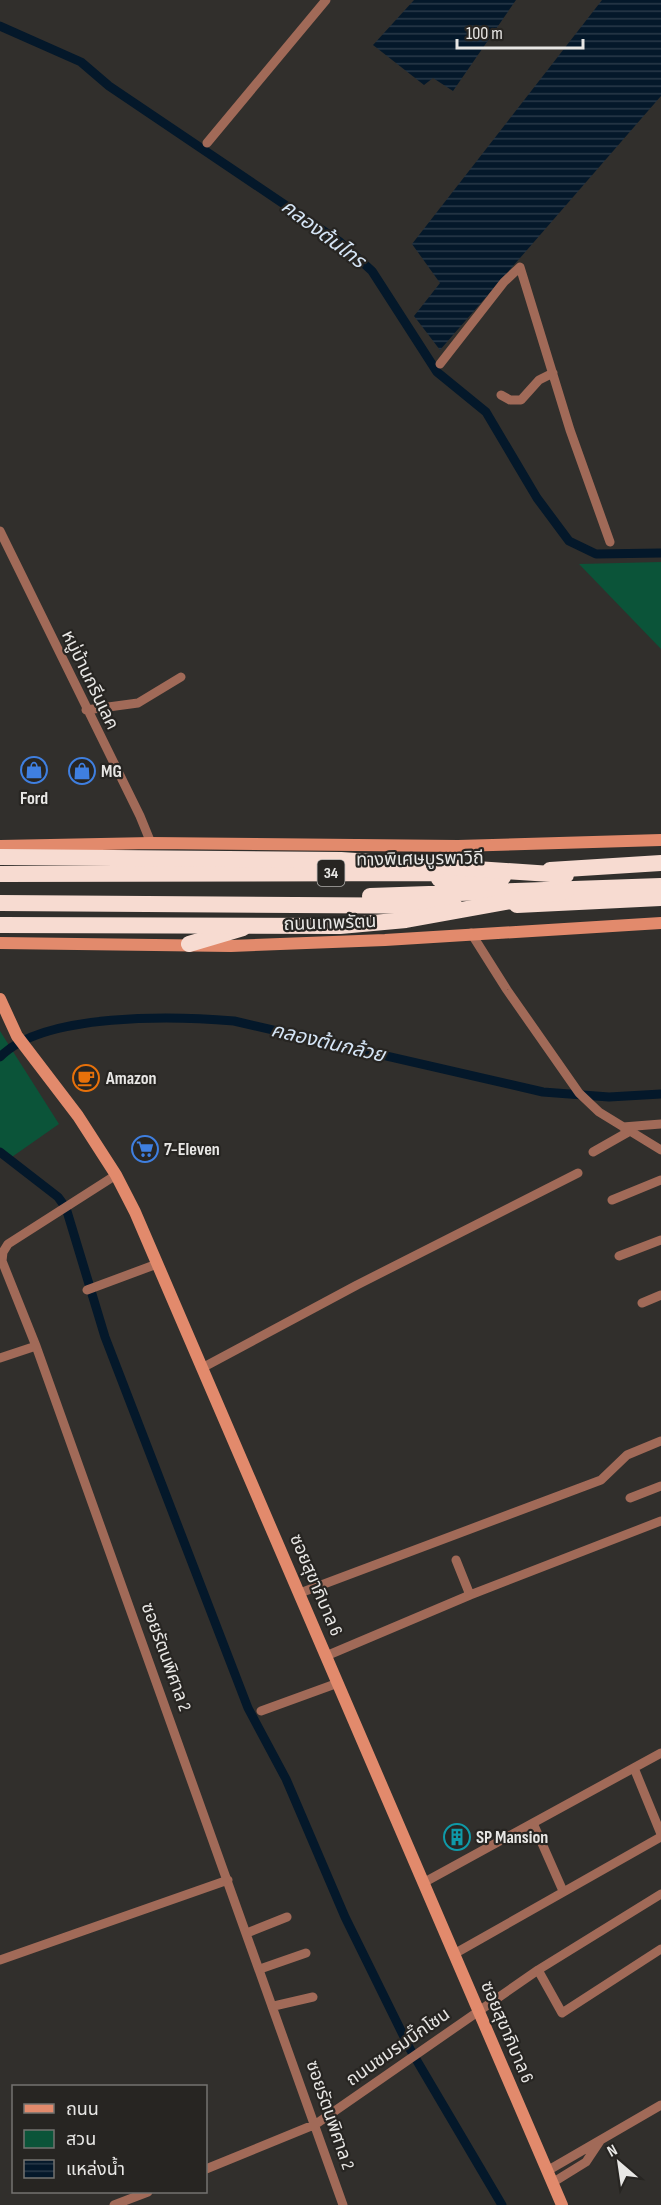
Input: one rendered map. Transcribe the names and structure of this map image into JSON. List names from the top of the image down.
{
  "streets": {
    "highway": ["ทางพิเศษบูรพาวิถี", "34", "ถนนเทพรัตน"],
    "street": [
      "หมู่บ้านกรีนเลค",
      "ซอยสุขาภิบาล 6",
      "ซอยรัตนพิศาล 2",
      "ถนนชมรมบิ๊กโซน"
    ]
  },
  "crossings": [
    ["หมู่บ้านกรีนเลค", "34"],
    ["ทางพิเศษบูรพาวิถี", "34"],
    ["ซอยสุขาภิบาล 6", "ซอยรัตนพิศาล 2"],
    ["ซอยสุขาภิบาล 6", "ถนนชมรมบิ๊กโซน"],
    ["ซอยรัตนพิศาล 2", "ถนนชมรมบิ๊กโซน"]
  ],
  "water": ["คลองต้นไทร", "คลองต้นกล้วย"],
  "places": {
    "shop": ["Ford", "MG"],
    "cafe": ["Amazon"],
    "supermarket": ["7-Eleven"],
    "building": ["SP Mansion"]
  },
  "legend": ["ถนน", "สวน", "แหล่งน้ำ"],
  "scale_bar": "100 m",
  "north": "top left"
}
